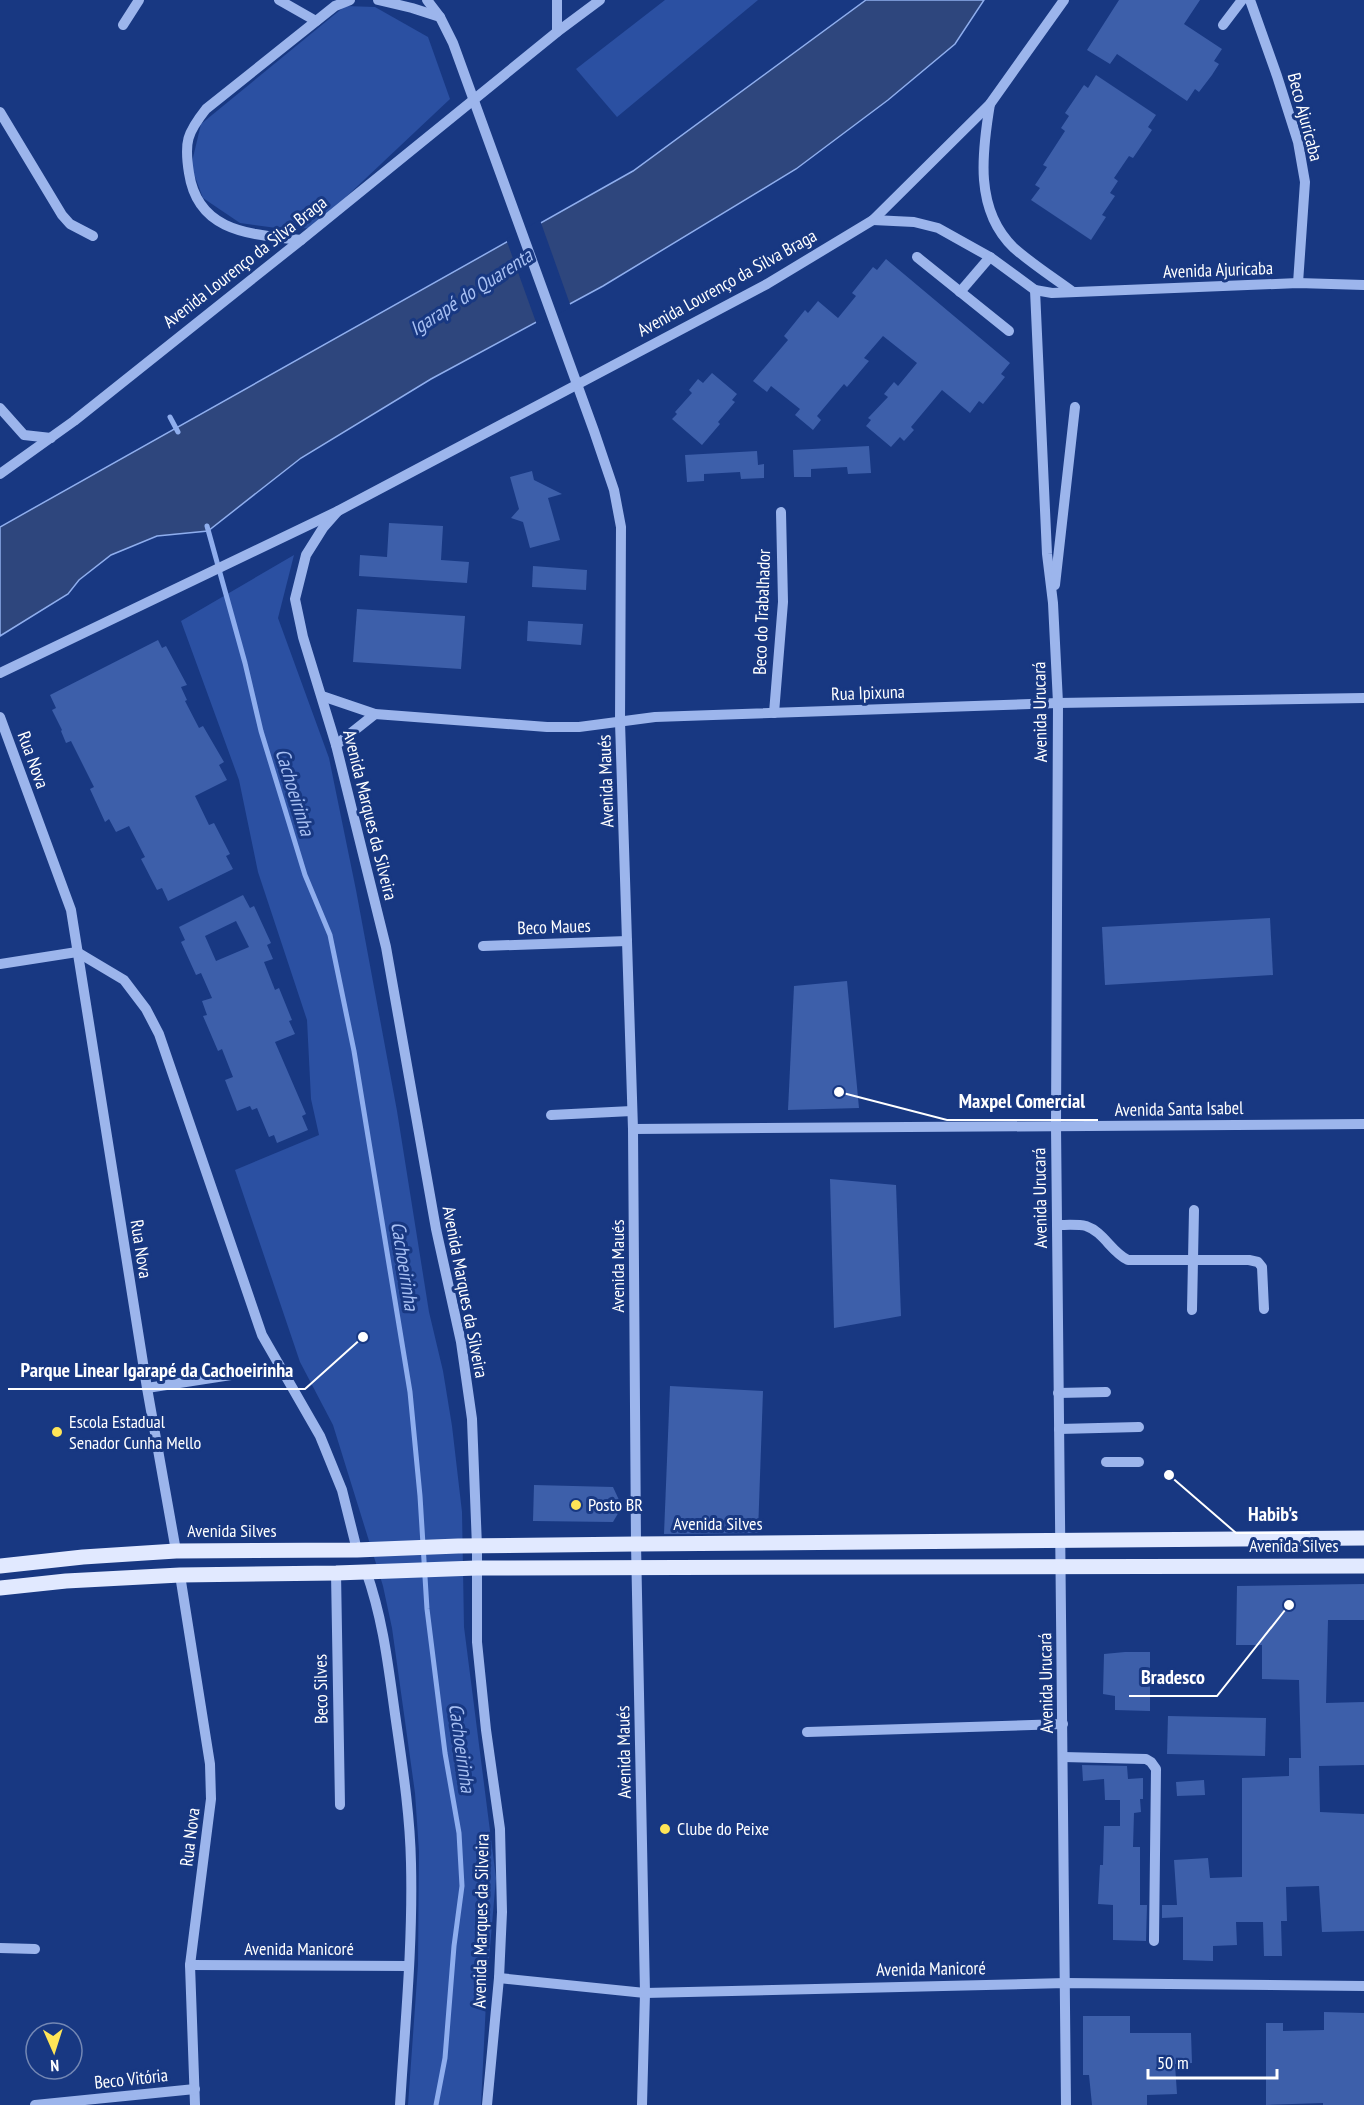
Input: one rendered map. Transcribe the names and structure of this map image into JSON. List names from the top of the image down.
{
  "streets": {
    "main road": ["Avenida Silves"],
    "street": [
      "Beco Ajuricaba",
      "Avenida Lourenço da Silva Braga",
      "Avenida Ajuricaba",
      "Beco do Trabalhador",
      "Rua Ipixuna",
      "Avenida Urucará",
      "Rua Nova",
      "Avenida Maués",
      "Avenida Marques da Silveira",
      "Beco Maues",
      "Avenida Santa Isabel",
      "Beco Silves",
      "Avenida Manicoré",
      "Beco Vitória"
    ]
  },
  "crossings": [
    ["Beco Ajuricaba", "Avenida Ajuricaba"],
    ["Avenida Lourenço da Silva Braga", "Avenida Marques da Silveira"],
    ["Avenida Ajuricaba", "Avenida Urucará"],
    ["Beco do Trabalhador", "Rua Ipixuna"],
    ["Rua Ipixuna", "Avenida Urucará"],
    ["Rua Ipixuna", "Avenida Maués"],
    ["Rua Ipixuna", "Avenida Marques da Silveira"],
    ["Avenida Urucará", "Avenida Santa Isabel"],
    ["Avenida Urucará", "Avenida Silves"],
    ["Avenida Urucará", "Avenida Manicoré"],
    ["Rua Nova", "Avenida Silves"],
    ["Rua Nova", "Avenida Manicoré"],
    ["Rua Nova", "Beco Vitória"],
    ["Avenida Maués", "Beco Maues"],
    ["Avenida Maués", "Avenida Santa Isabel"],
    ["Avenida Maués", "Avenida Silves"],
    ["Avenida Maués", "Avenida Manicoré"],
    ["Avenida Marques da Silveira", "Avenida Silves"],
    ["Avenida Marques da Silveira", "Avenida Manicoré"],
    ["Avenida Silves", "Beco Silves"]
  ],
  "water": ["Igarapé do Quarenta", "Cachoeirinha"],
  "places": [
    "Maxpel Comercial",
    "Parque Linear Igarapé da Cachoeirinha",
    "Escola Estadual Senador Cunha Mello",
    "Habib's",
    "Posto BR",
    "Bradesco",
    "Clube do Peixe"
  ],
  "scale_bar": "50 m",
  "north": "bottom"
}
